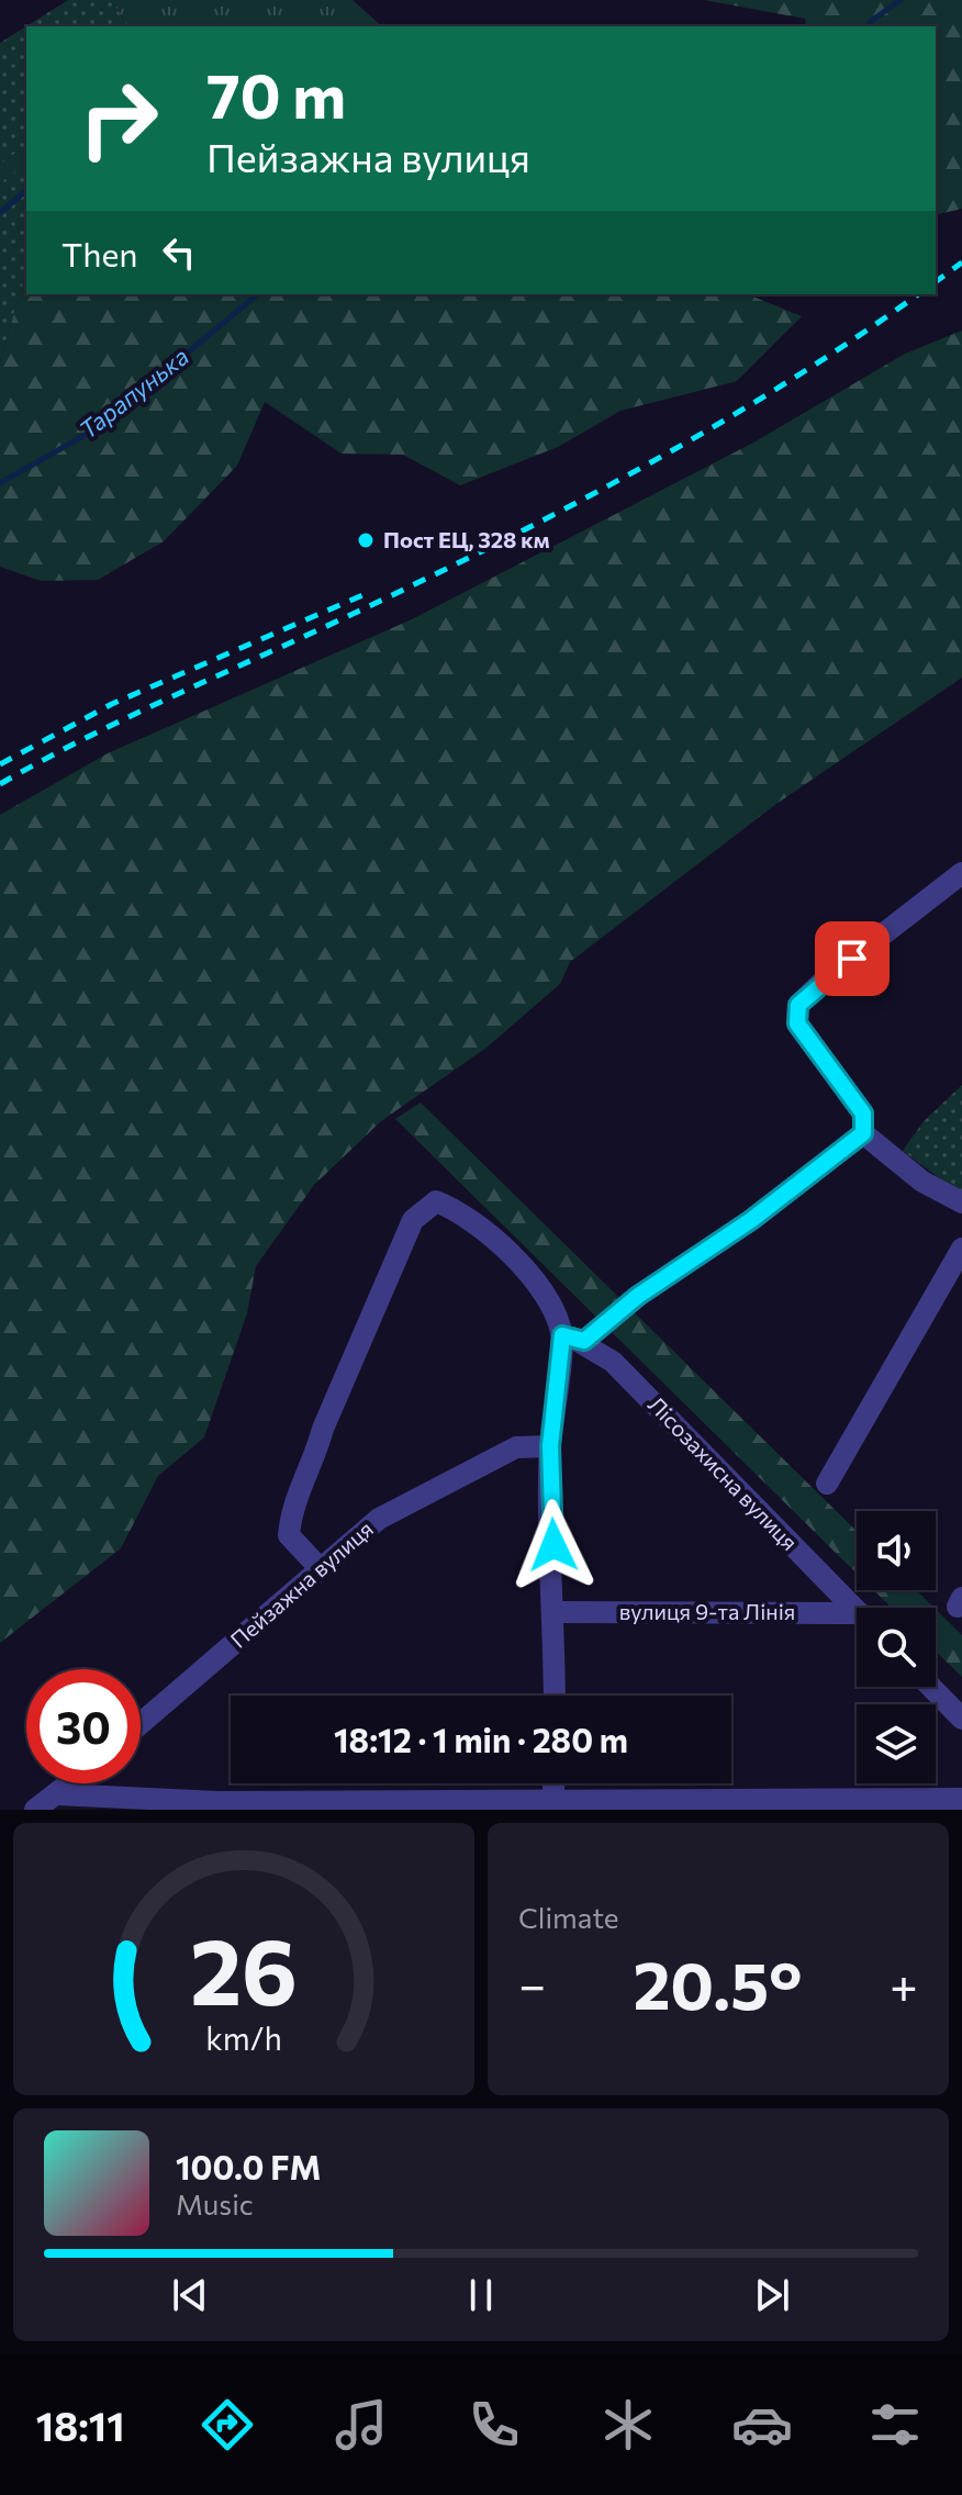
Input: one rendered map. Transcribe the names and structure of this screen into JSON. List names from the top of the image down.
{
  "streets": {
    "street": ["Лісозахисна вулиця", "Пейзажна вулиця", "вулиця 9-та Лінія"]
  },
  "water": ["Тарапунька"],
  "places": ["Пост ЕЦ, 328 км"],
  "page": {
    "turn": ["70 m", "Пейзажна вулиця"],
    "then": "Then",
    "limit": "30",
    "trip": "18:12 · 1 min · 280 m",
    "tile": "Climate",
    "heat": ["−", "20.5°", "+"],
    "song": ["100.0 FM", "Music"],
    "tabs": "18:11",
    "gauge": ["26", "km/h"]
  }
}
